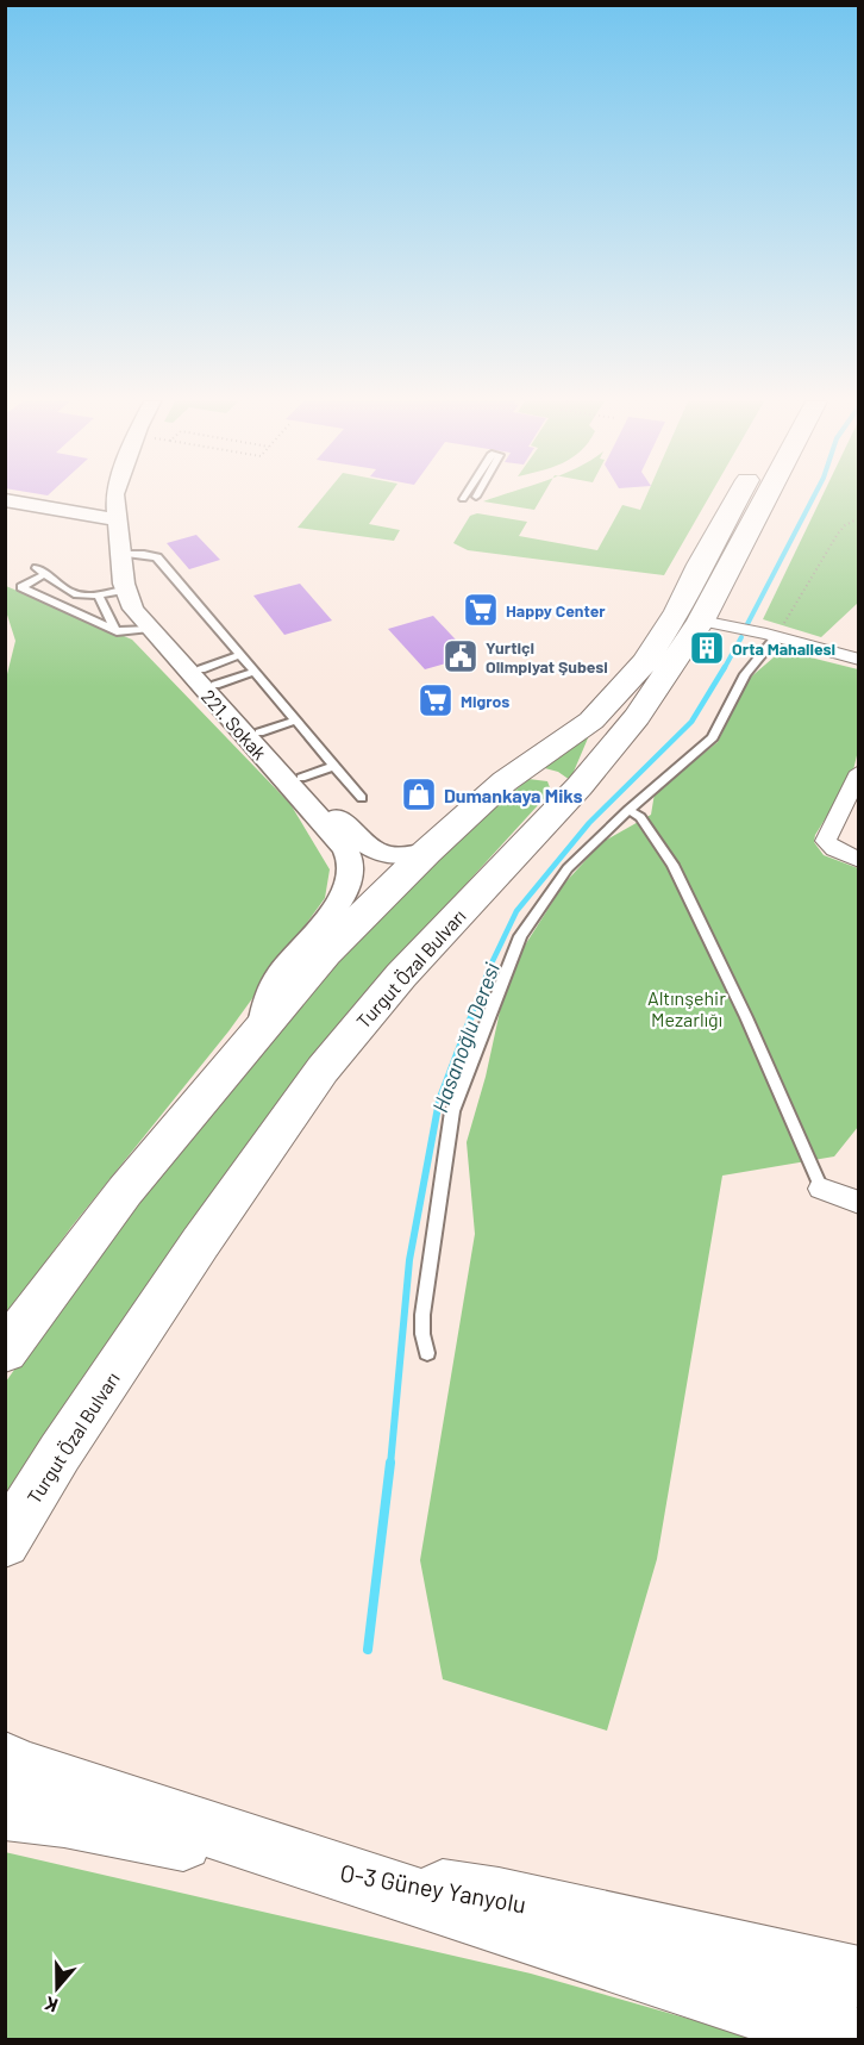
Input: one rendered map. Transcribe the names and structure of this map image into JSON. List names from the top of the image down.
{
  "streets": {
    "main road": ["Turgut Özal Bulvarı", "O-3 Güney Yanyolu"],
    "street": ["221. Sokak"]
  },
  "crossings": [
    ["221. Sokak", "Turgut Özal Bulvarı"]
  ],
  "water": ["Hasanoğlu Deresi"],
  "parks": ["Altınşehir Mezarlığı"],
  "places": {
    "supermarket": ["Happy Center", "Migros"],
    "building": ["Orta Mahallesi"],
    "public building": ["Yurtiçi Olimpiyat Şubesi"],
    "shop": ["Dumankaya Miks"]
  },
  "north": "bottom"
}
